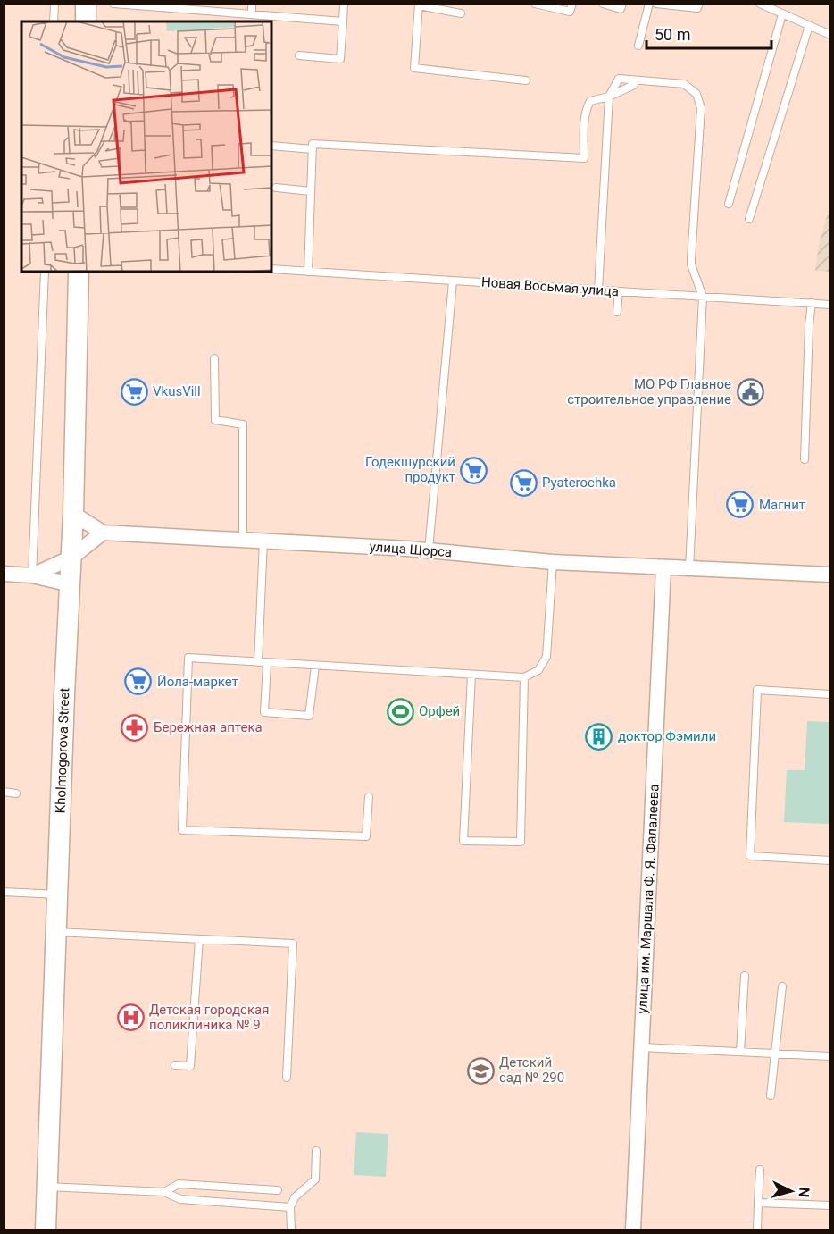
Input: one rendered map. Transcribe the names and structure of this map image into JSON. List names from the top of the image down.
{
  "streets": {
    "main road": ["Kholmogorova Street"],
    "street": ["улица Щорса", "улица им. Маршала Ф. Я. Фалалеева"],
    "lane": ["Новая Восьмая улица"]
  },
  "crossings": [
    ["улица Щорса", "улица им. Маршала Ф. Я. Фалалеева"]
  ],
  "places": {
    "supermarket": [
      "VkusVill",
      "Годекшурский продукт",
      "Pyaterochka",
      "Магнит",
      "Йола-маркет"
    ],
    "public building": ["МО РФ Главное строительное управление"],
    "sports": ["Орфей"],
    "pharmacy": ["Бережная аптека"],
    "building": ["доктор Фэмили"],
    "hospital": ["Детская городская поликлиника № 9"],
    "school or university": ["Детский сад № 290"]
  },
  "scale_bar": "50 m",
  "north": "right"
}
